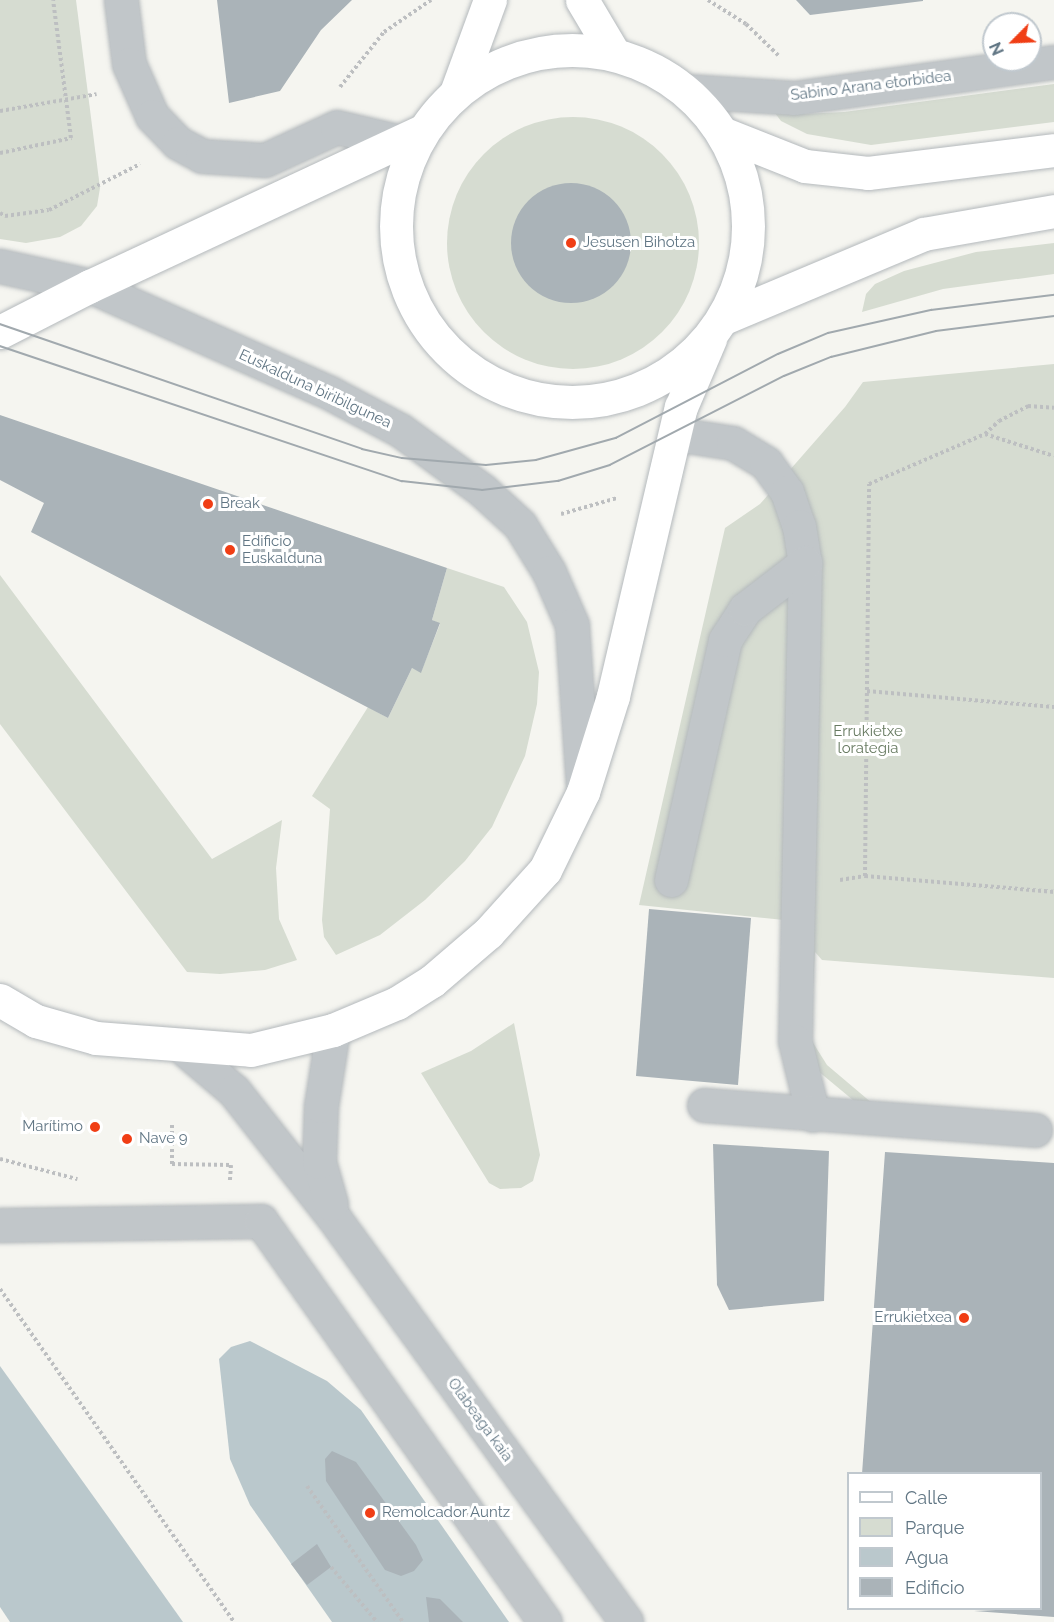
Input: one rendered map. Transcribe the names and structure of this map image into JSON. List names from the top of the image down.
{
  "streets": {
    "main road": ["Euskalduna biribilgunea"],
    "street": ["Sabino Arana etorbidea", "Olabeaga kaia"]
  },
  "crossings": [
    ["Euskalduna biribilgunea", "Olabeaga kaia"]
  ],
  "parks": ["Errukietxe lorategia"],
  "places": [
    "Jesusen Bihotza",
    "Break",
    "Edificio Euskalduna",
    "Marítimo",
    "Nave 9",
    "Errukietxea",
    "Remolcador Auntz"
  ],
  "legend": [
    "Calle",
    "Parque",
    "Agua",
    "Edificio"
  ],
  "north": "bottom left"
}
